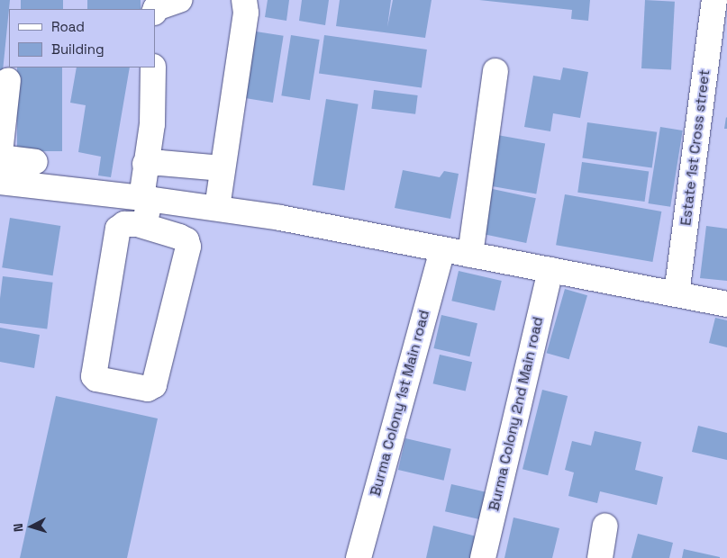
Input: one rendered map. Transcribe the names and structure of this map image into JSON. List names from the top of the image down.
{
  "streets": {
    "street": ["Estate 1st Cross street", "Burma Colony 1st Main road", "Burma Colony 2nd Main road"]
  },
  "legend": ["Road", "Building"],
  "north": "left"
}
